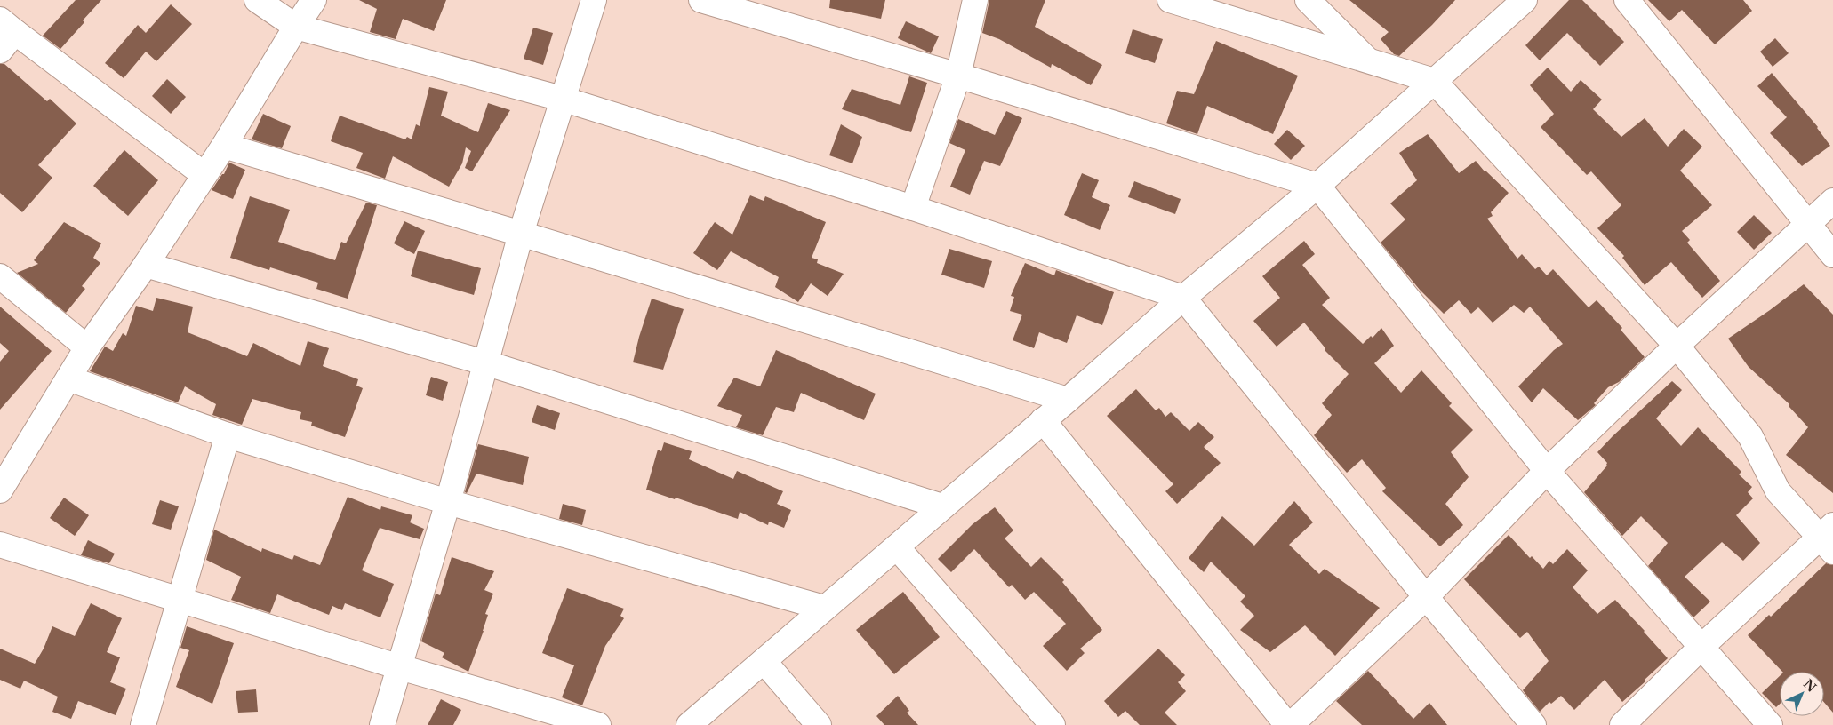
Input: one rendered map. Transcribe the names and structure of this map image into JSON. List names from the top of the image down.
{
  "north": "top right"
}
